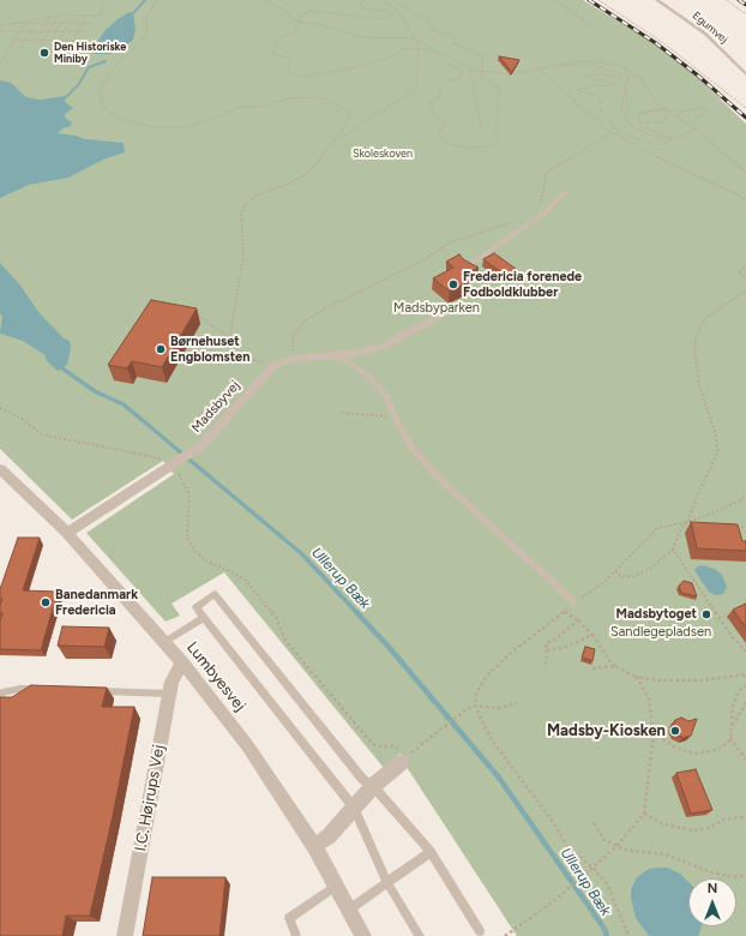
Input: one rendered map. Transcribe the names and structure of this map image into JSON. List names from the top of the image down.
{
  "streets": {
    "street": ["Madsbyvej", "Lumbyesvej", "I.C. Højrups Vej"],
    "lane": ["Egumvej"]
  },
  "crossings": [
    ["Madsbyvej", "Lumbyesvej"],
    ["Lumbyesvej", "I.C. Højrups Vej"]
  ],
  "water": ["Ullerup Bæk"],
  "parks": ["Skoleskoven", "Madsbyparken", "Sandlegepladsen"],
  "places": [
    "Den Historiske Miniby",
    "Fredericia forenede Fodboldklubber",
    "Børnehuset Engblomsten",
    "Banedanmark Fredericia",
    "Madsbytoget",
    "Madsby-Kiosken"
  ],
  "north": "top"
}
